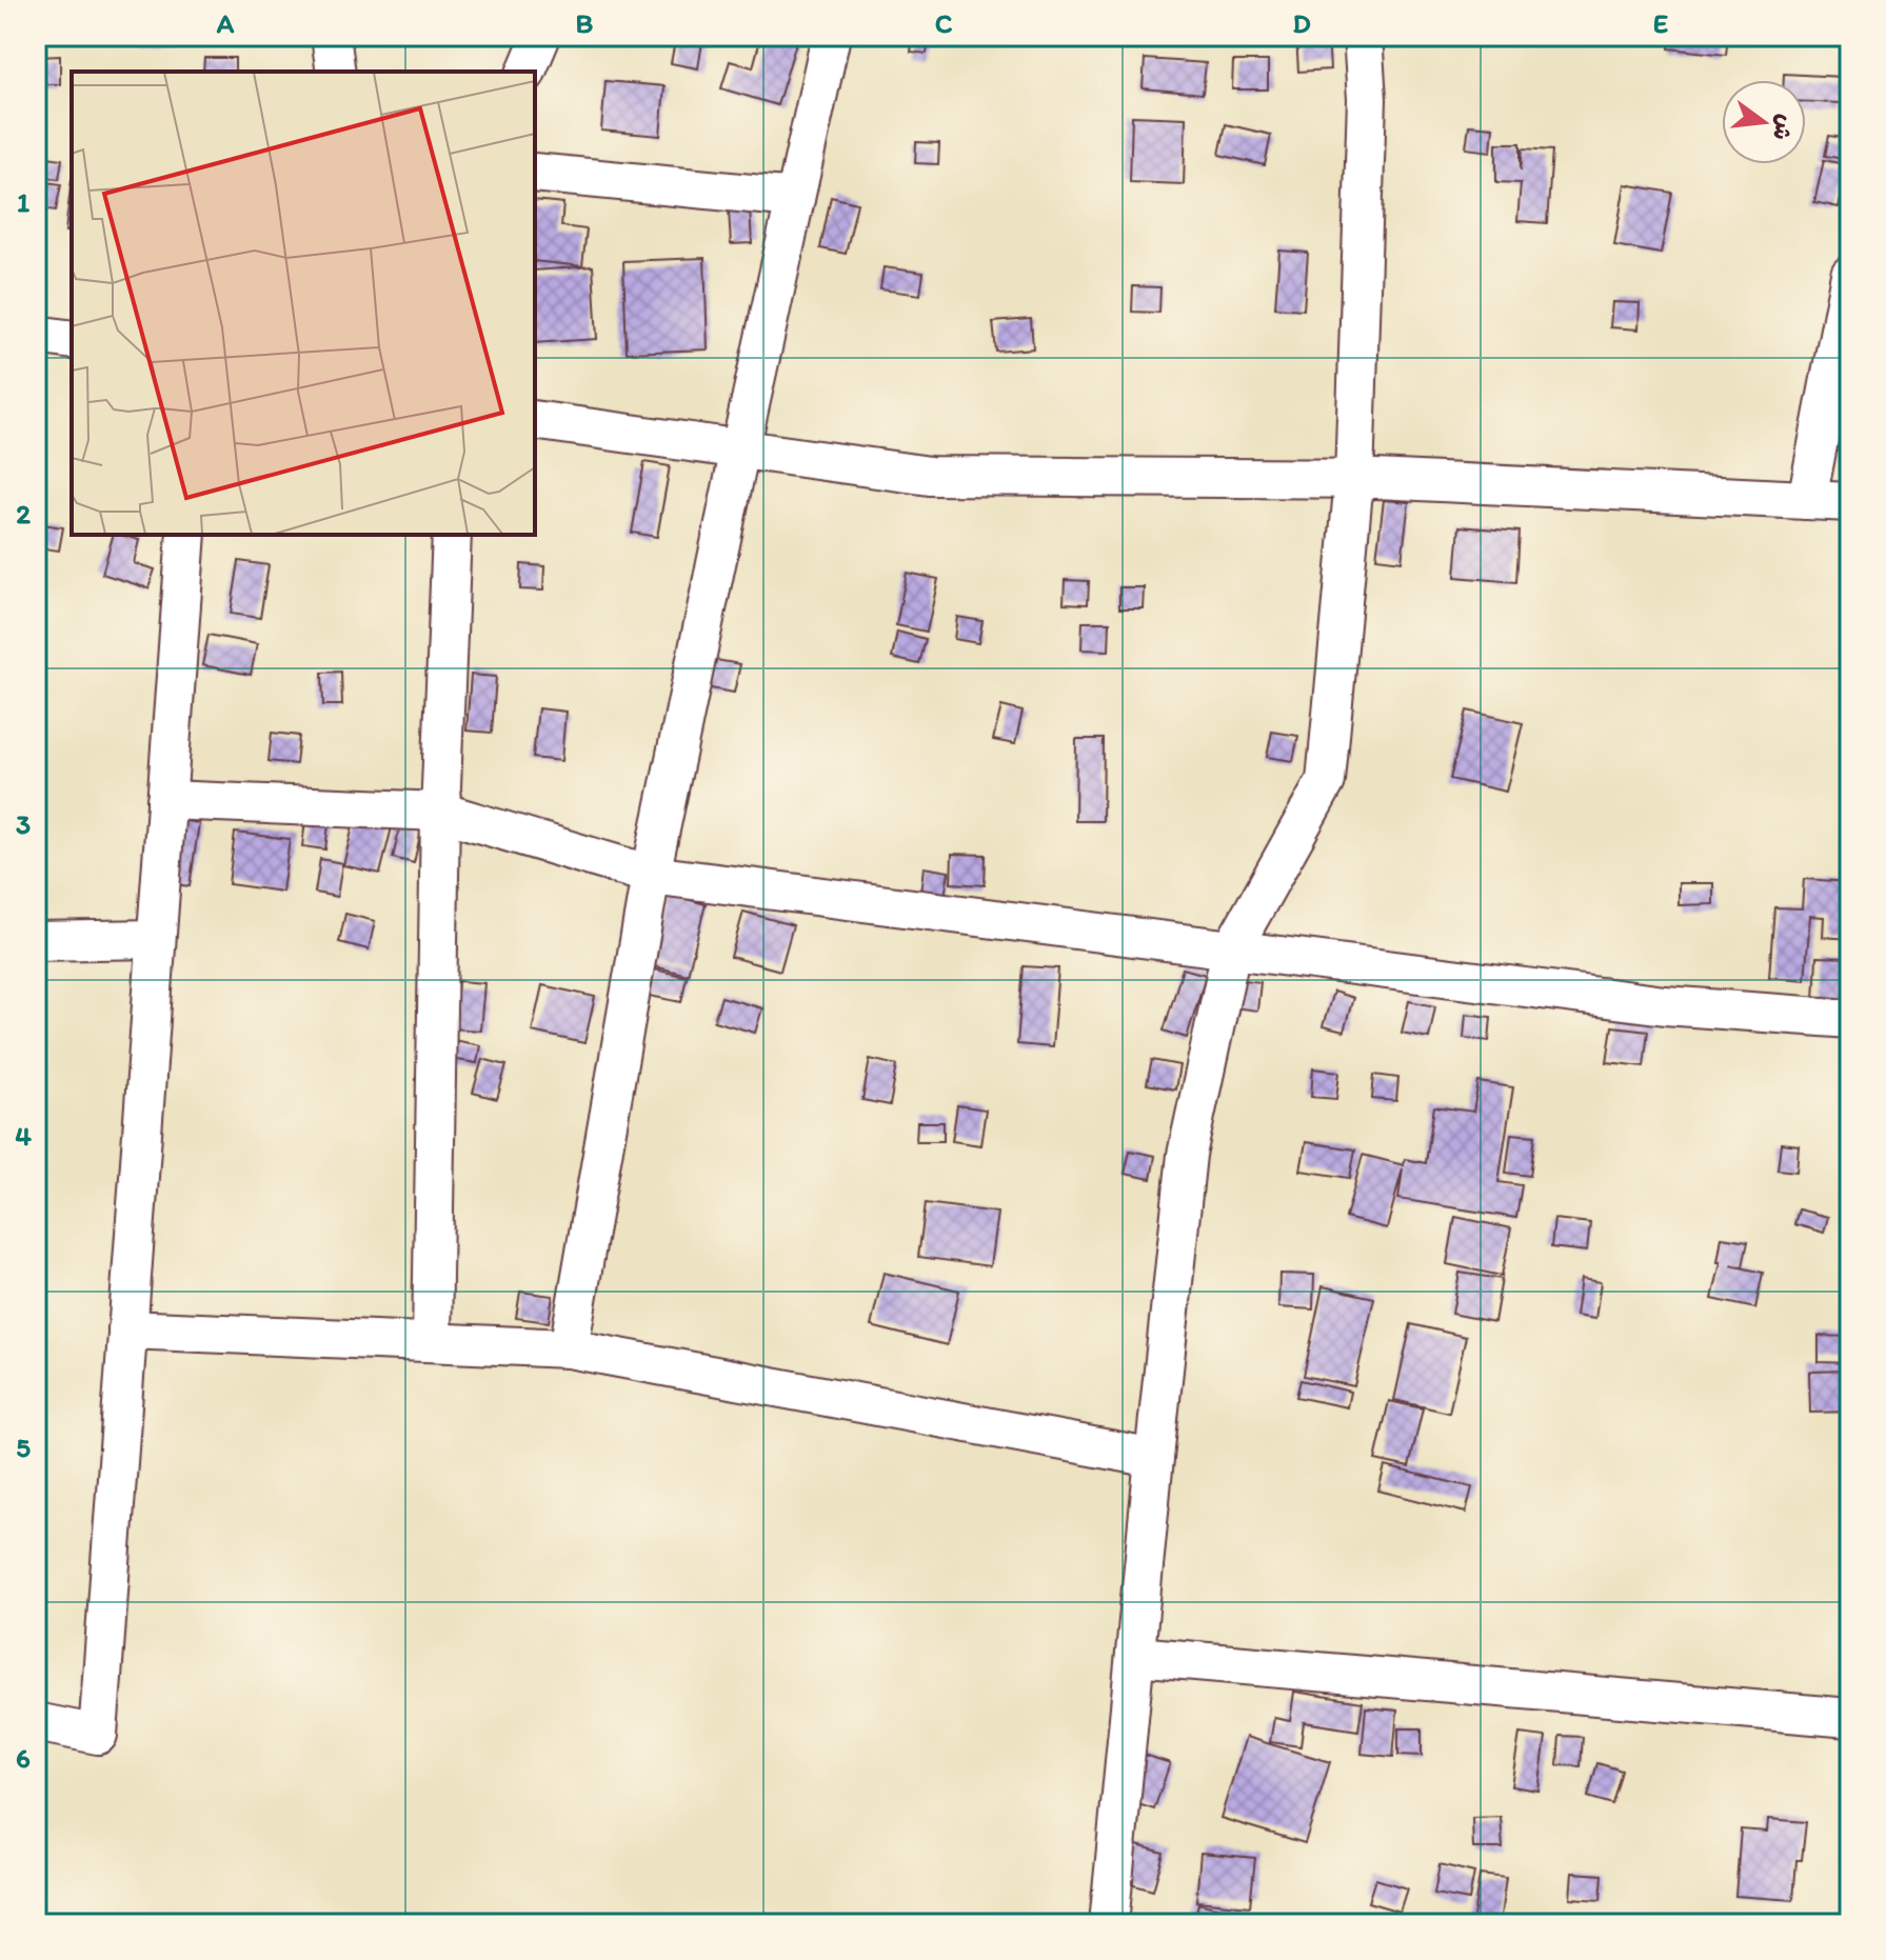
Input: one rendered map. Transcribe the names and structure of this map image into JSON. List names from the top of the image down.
{
  "north": "right",
  "grid": {
    "columns": [
      "A",
      "B",
      "C",
      "D",
      "E"
    ],
    "rows": [
      "1",
      "2",
      "3",
      "4",
      "5",
      "6"
    ]
  }
}
